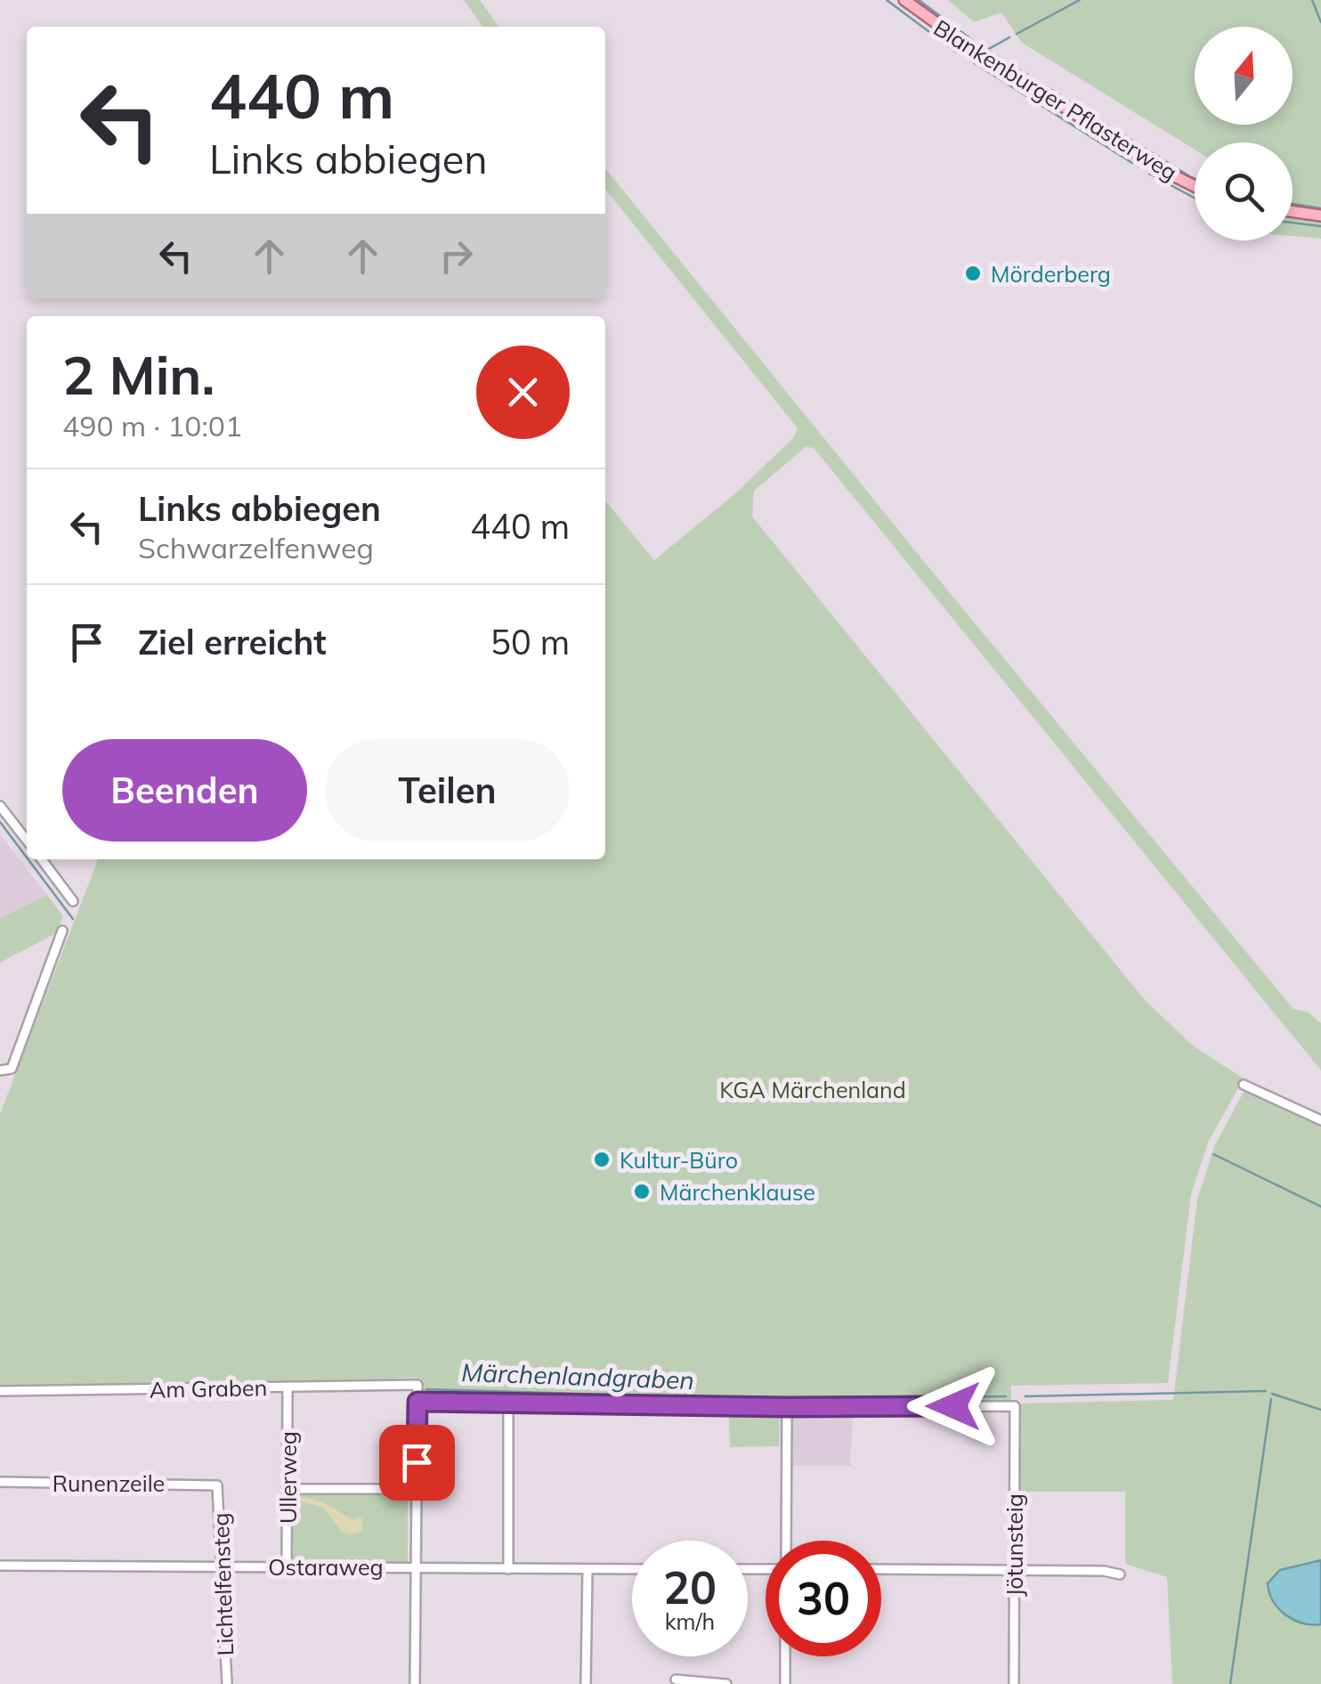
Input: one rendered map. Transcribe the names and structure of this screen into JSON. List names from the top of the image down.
{
  "streets": {
    "main road": ["Blankenburger Pflasterweg"],
    "street": [
      "Am Graben",
      "Ullerweg",
      "Runenzeile",
      "Jötunsteig",
      "Ostaraweg",
      "Lichtelfensteg"
    ]
  },
  "crossings": [
    ["Am Graben", "Ullerweg"],
    ["Ullerweg", "Ostaraweg"],
    ["Runenzeile", "Lichtelfensteg"],
    ["Ostaraweg", "Lichtelfensteg"]
  ],
  "water": ["Märchenlandgraben"],
  "parks": ["KGA Märchenland"],
  "places": ["Mörderberg", "Kultur-Büro", "Märchenklause"],
  "north": "top",
  "page": {
    "turn": ["440 m", "Links abbiegen"],
    "heading": ["2 Min.", "490 m · 10:01"],
    "list": [
      {
        "name": "Links abbiegen",
        "note": "Schwarzelfenweg",
        "value": "440 m"
      },
      {
        "name": "Ziel erreicht",
        "value": "50 m"
      }
    ],
    "buttons": ["Beenden", "Teilen"],
    "speed": "20 km/h",
    "limit": "30"
  }
}
